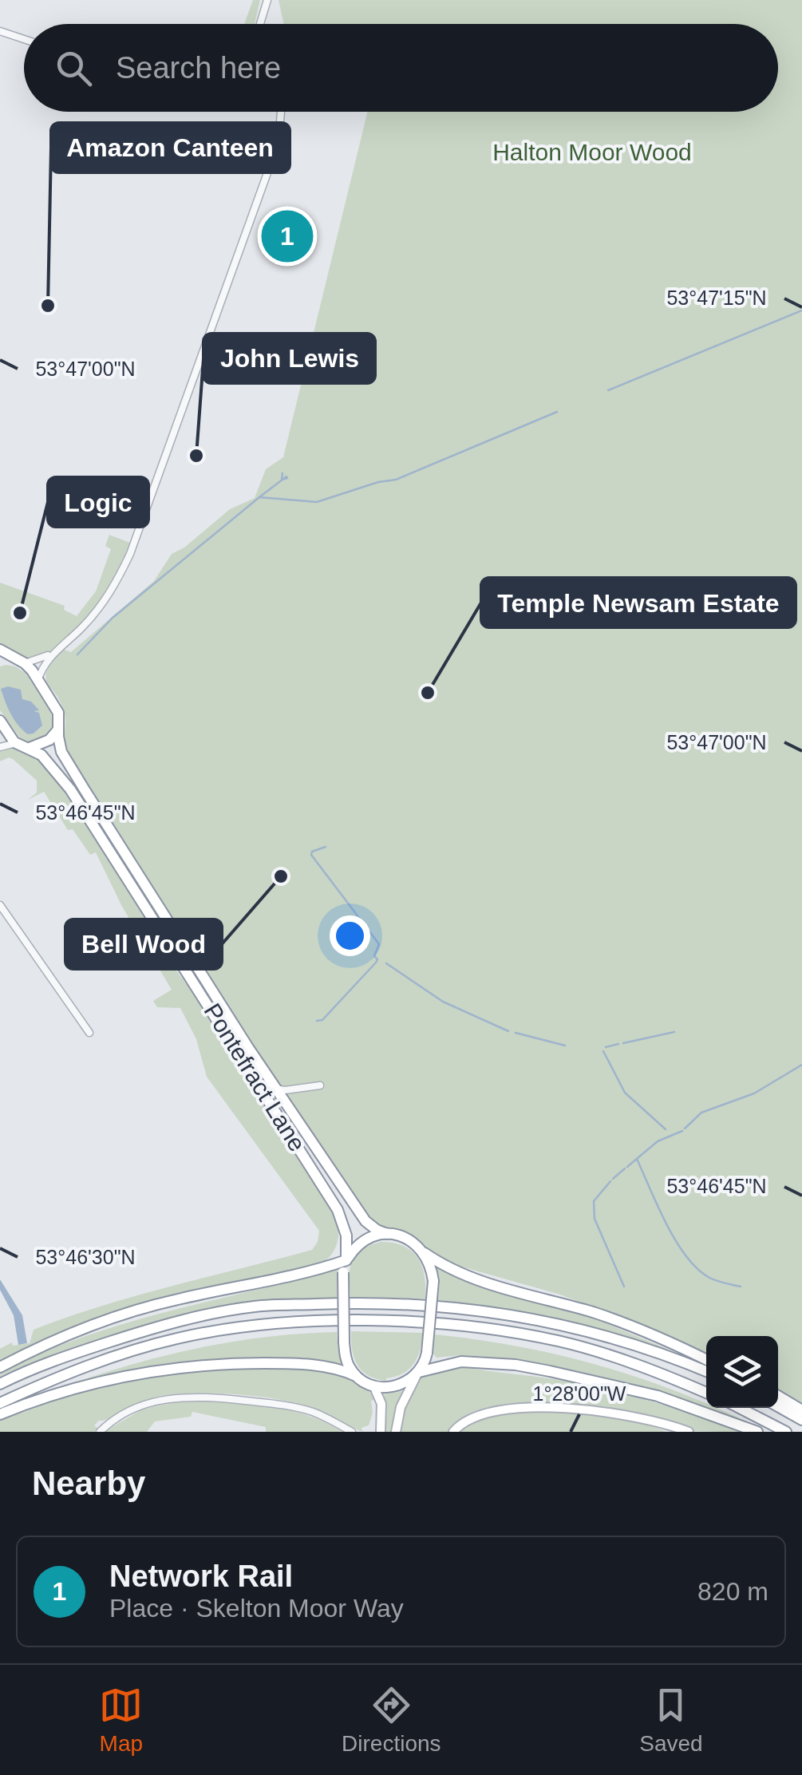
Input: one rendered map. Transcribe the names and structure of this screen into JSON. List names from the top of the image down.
{
  "streets": {
    "highway": ["Pontefract Lane"]
  },
  "parks": ["Halton Moor Wood"],
  "places": [
    "Amazon Canteen",
    "John Lewis",
    "Logic",
    "Temple Newsam Estate",
    "Bell Wood"
  ],
  "page": {
    "search": "Search here",
    "pins": "1",
    "heading": "Nearby",
    "list": [
      {
        "mark": "1",
        "name": "Network Rail",
        "note": "Place · Skelton Moor Way",
        "value": "820 m"
      }
    ],
    "nav": ["Map", "Directions", "Saved"]
  },
  "coordinates": [
    "53°47'15\"N",
    "53°47'00\"N",
    "53°46'45\"N",
    "53°46'30\"N",
    "1°28'00\"W"
  ]
}
